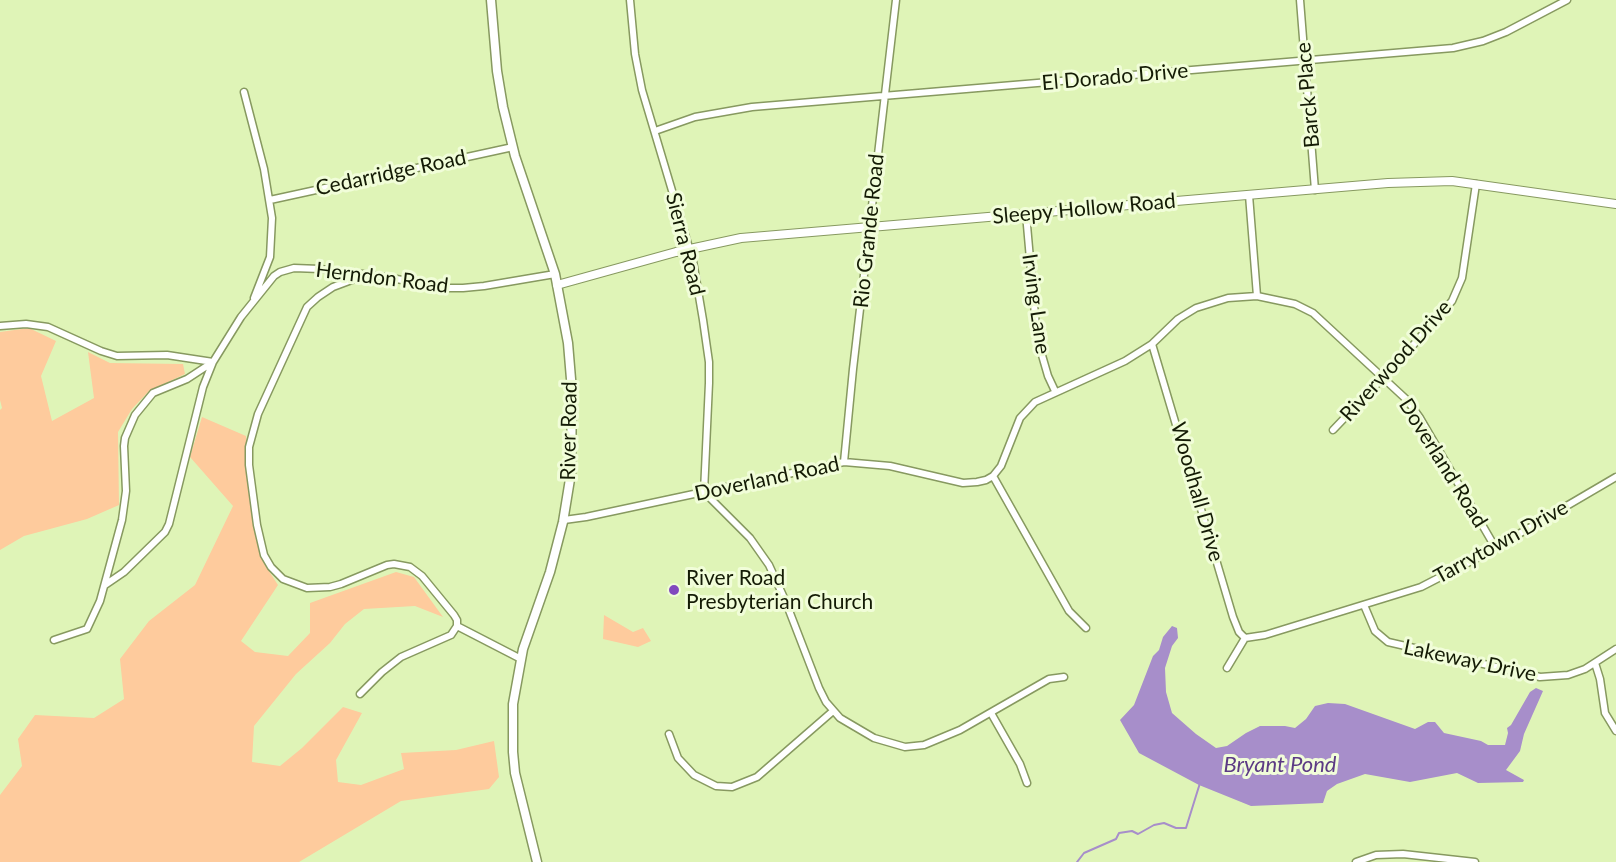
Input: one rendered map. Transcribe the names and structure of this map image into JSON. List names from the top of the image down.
{
  "streets": {
    "main road": ["River Road"],
    "street": [
      "El Dorado Drive",
      "Barck Place",
      "Cedarridge Road",
      "Sleepy Hollow Road",
      "Rio Grande Road",
      "Sierra Road",
      "Herndon Road",
      "Irving Lane",
      "Riverwood Drive",
      "Doverland Road",
      "Woodhall Drive",
      "Tarrytown Drive",
      "Lakeway Drive"
    ]
  },
  "crossings": [
    ["El Dorado Drive", "Barck Place"],
    ["El Dorado Drive", "Rio Grande Road"],
    ["El Dorado Drive", "Sierra Road"],
    ["Barck Place", "Sleepy Hollow Road"],
    ["Cedarridge Road", "River Road"],
    ["Sleepy Hollow Road", "Rio Grande Road"],
    ["Sleepy Hollow Road", "Sierra Road"],
    ["Sleepy Hollow Road", "Irving Lane"],
    ["Sleepy Hollow Road", "Riverwood Drive"],
    ["Sleepy Hollow Road", "River Road"],
    ["Rio Grande Road", "Doverland Road"],
    ["Sierra Road", "Doverland Road"],
    ["Herndon Road", "River Road"],
    ["Irving Lane", "Doverland Road"],
    ["Riverwood Drive", "Doverland Road"],
    ["River Road", "Doverland Road"],
    ["Doverland Road", "Woodhall Drive"],
    ["Doverland Road", "Tarrytown Drive"],
    ["Woodhall Drive", "Tarrytown Drive"],
    ["Tarrytown Drive", "Lakeway Drive"]
  ],
  "water": ["Bryant Pond"],
  "places": ["River Road Presbyterian Church"]
}
